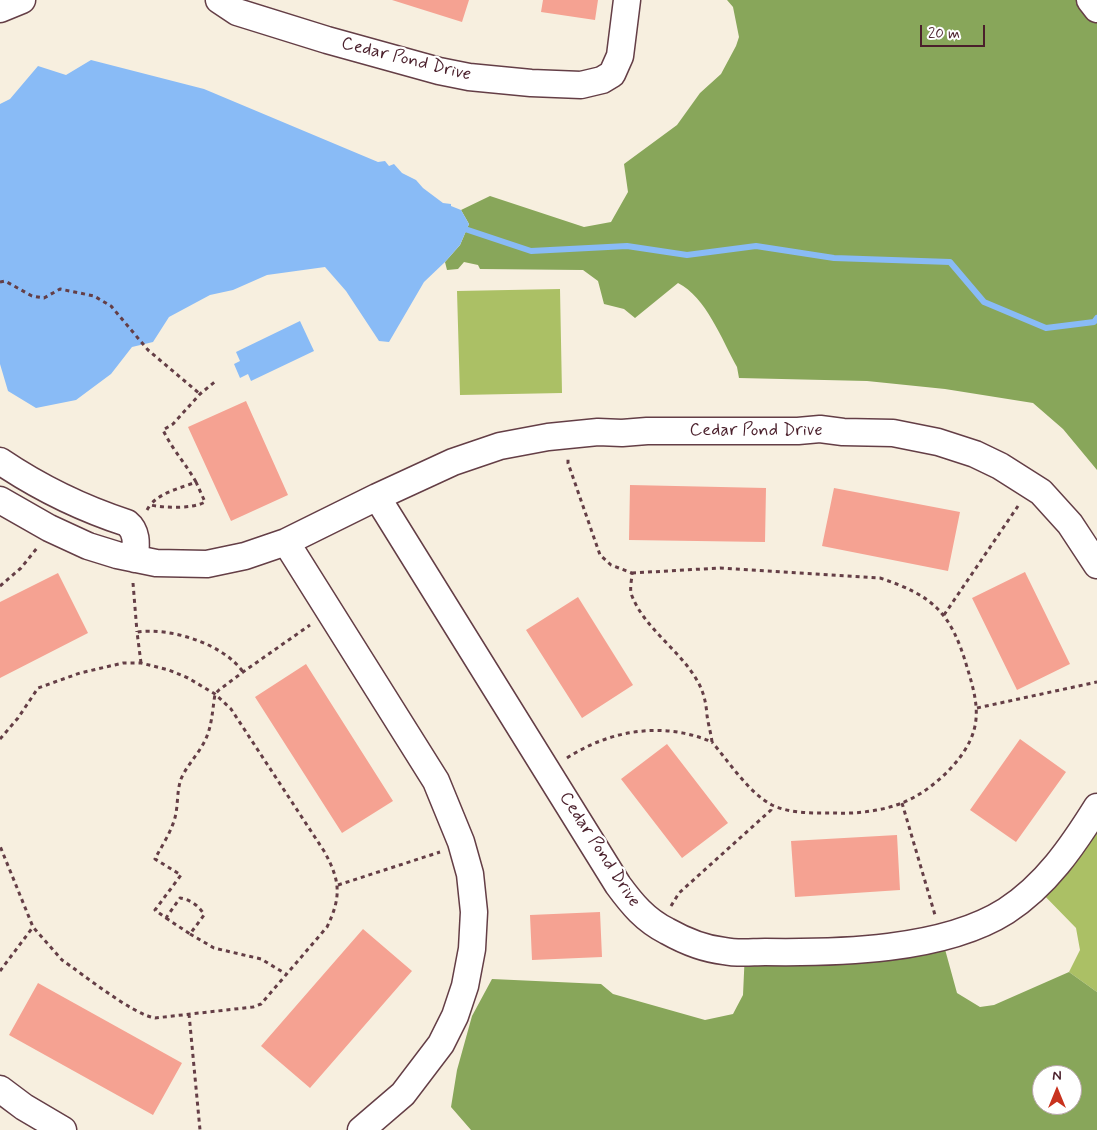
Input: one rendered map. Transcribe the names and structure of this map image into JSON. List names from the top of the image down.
{
  "streets": {
    "street": ["Cedar Pond Drive"]
  },
  "scale_bar": "20 m",
  "north": "top"
}
